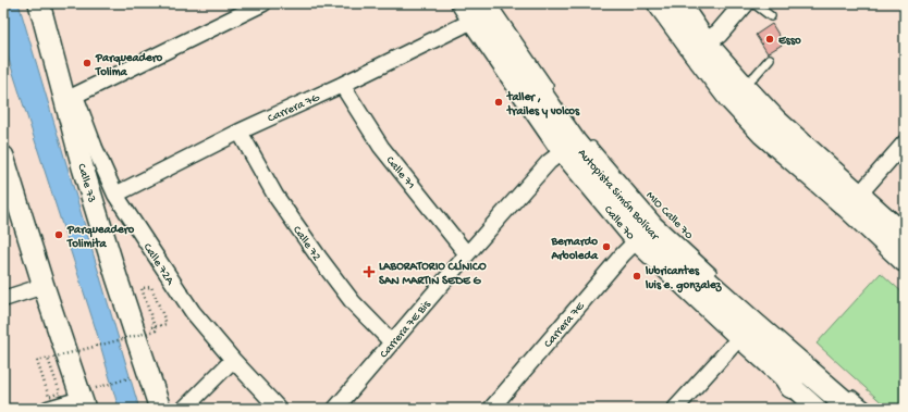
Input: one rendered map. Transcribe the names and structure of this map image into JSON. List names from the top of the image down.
{
  "streets": {
    "highway": ["Autopista Simón Bolívar"],
    "main road": ["Calle 73"],
    "street": [
      "Carrera 7G",
      "Calle 71",
      "Calle 70",
      "Calle 72",
      "Calle 72A",
      "Carrera 7E",
      "Carrera 7E Bis"
    ],
    "lane": ["MIO Calle 70"]
  },
  "crossings": [
    ["Carrera 7G", "Calle 71"],
    ["Carrera 7G", "Autopista Simón Bolívar"],
    ["Carrera 7G", "Calle 70"],
    ["Carrera 7G", "Calle 72"],
    ["Carrera 7G", "Calle 72A"],
    ["Calle 71", "Carrera 7E Bis"],
    ["Calle 73", "Calle 72A"],
    ["Autopista Simón Bolívar", "Calle 70"],
    ["Calle 70", "Carrera 7E"],
    ["Calle 70", "Carrera 7E Bis"],
    ["Calle 72", "Carrera 7E Bis"]
  ],
  "places": {
    "other": [
      "Esso",
      "Parqueadero Tolima",
      "taller , trailes y volcos",
      "Parqueadero Tolimita",
      "Bernardo Arboleda",
      "lubricantes luis e. gonzalez"
    ],
    "health": ["LABORATORIO CLÍNICO SAN MARTIN SEDE G"]
  }
}
